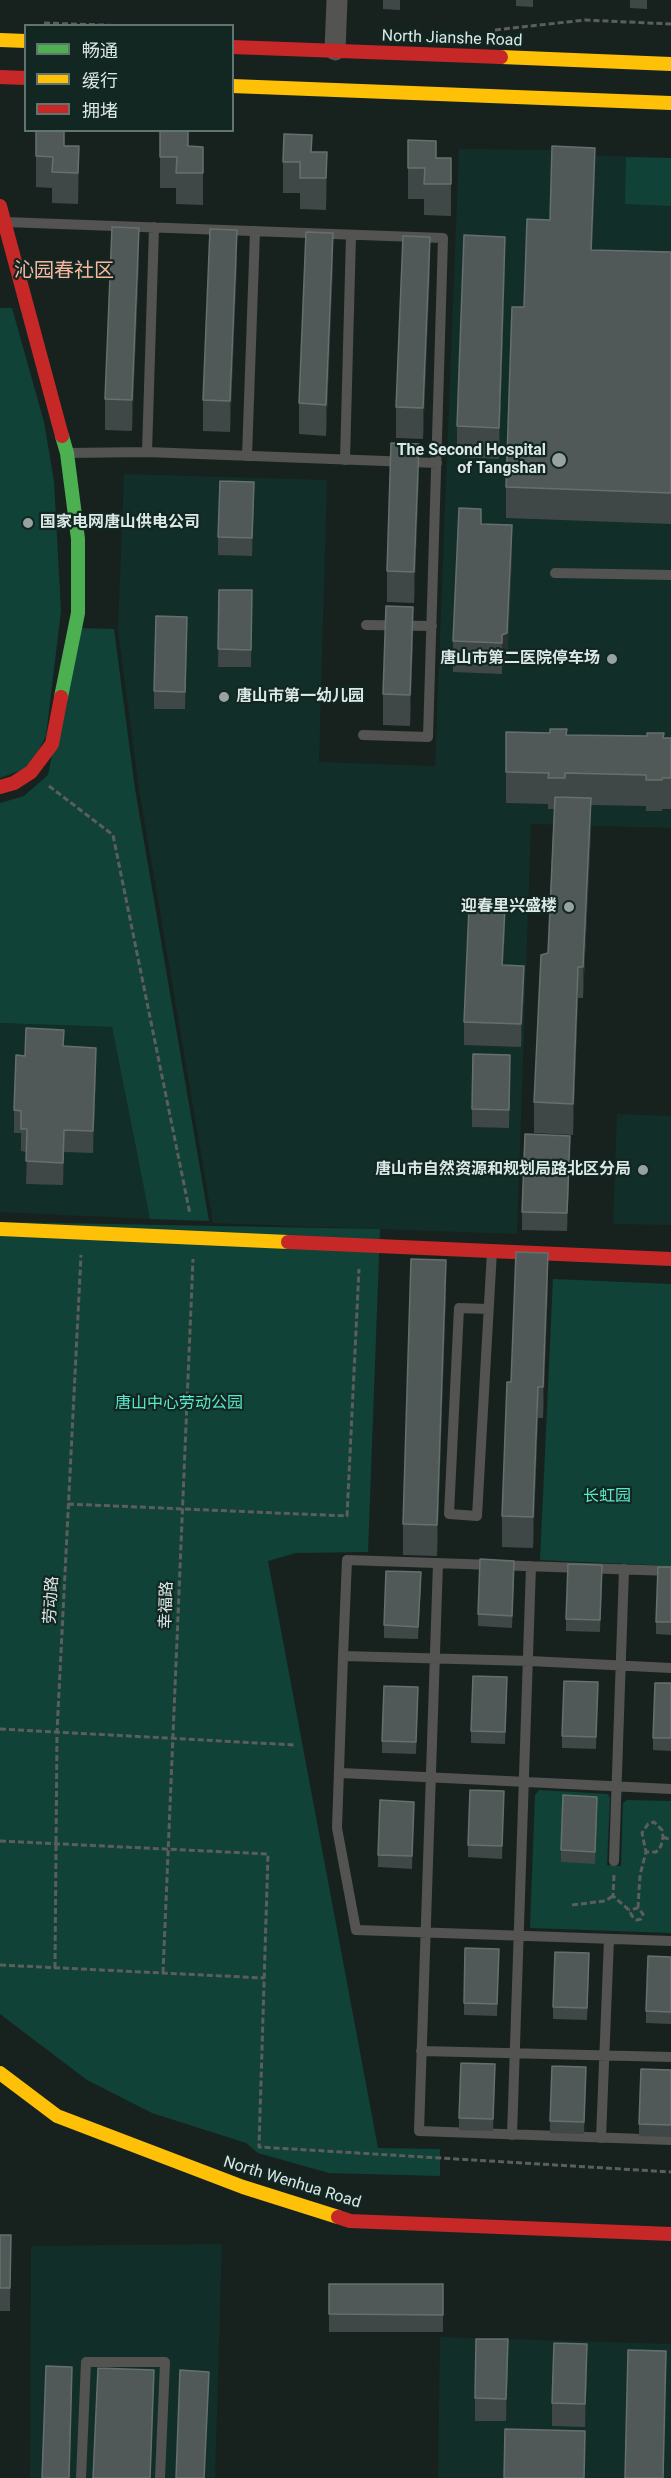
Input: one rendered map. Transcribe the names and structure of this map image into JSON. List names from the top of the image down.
{
  "streets": {
    "street": ["North Jianshe Road", "North Wenhua Road"],
    "path": ["劳动路", "幸福路"]
  },
  "districts": ["沁园春社区"],
  "parks": ["唐山中心劳动公园", "长虹园"],
  "places": [
    "The Second Hospital of Tangshan",
    "国家电网唐山供电公司",
    "唐山市第二医院停车场",
    "唐山市第一幼儿园",
    "迎春里兴盛楼",
    "唐山市自然资源和规划局路北区分局"
  ],
  "legend": ["畅通", "缓行", "拥堵"]
}
